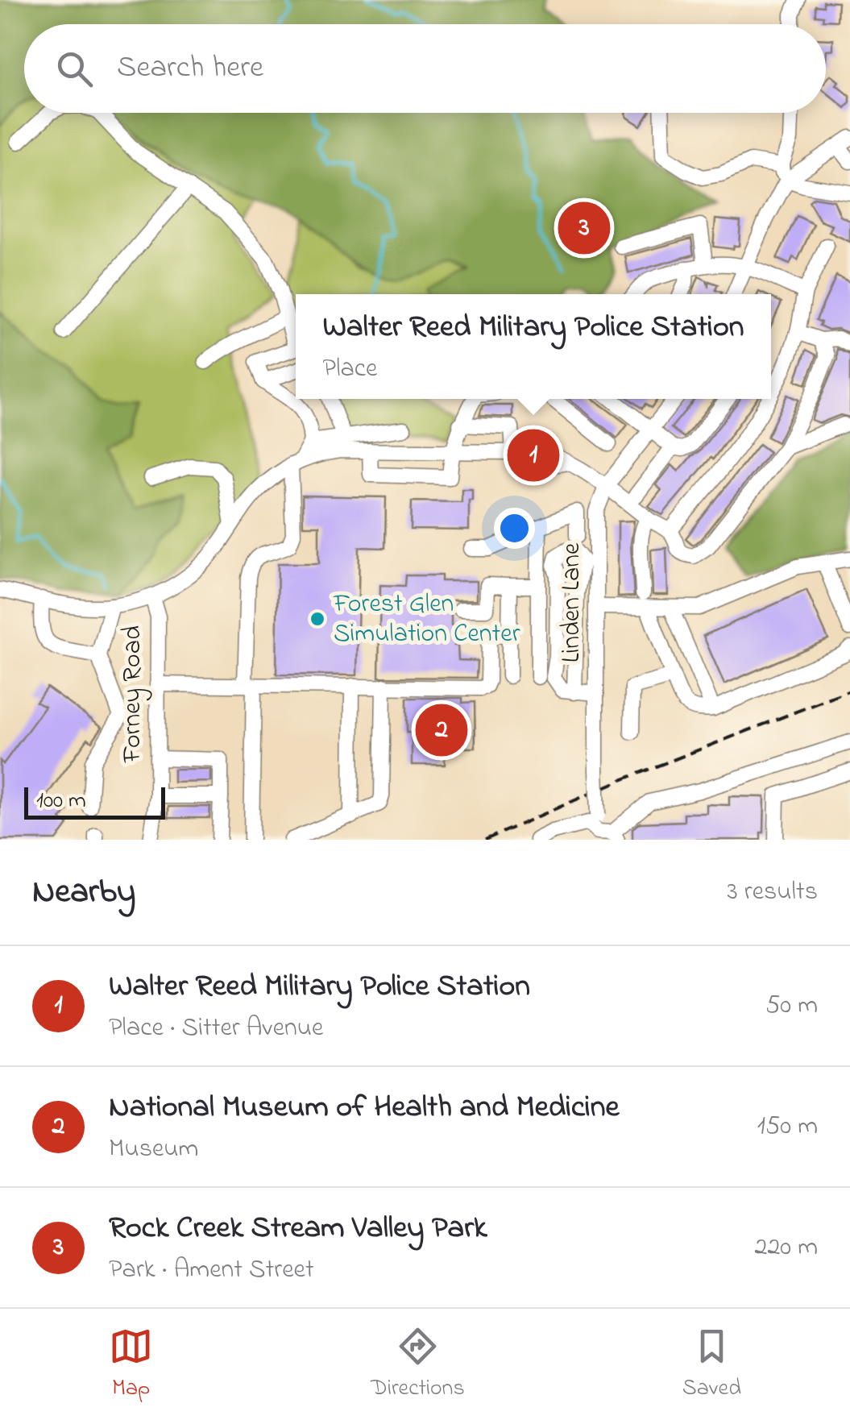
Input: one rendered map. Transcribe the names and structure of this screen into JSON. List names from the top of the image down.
{
  "streets": {
    "street": ["Linden Lane", "Forney Road"]
  },
  "places": ["Forest Glen Simulation Center"],
  "scale_bar": "100 m",
  "page": {
    "search": "Search here",
    "pins": ["3", "1", "2"],
    "popup": ["Walter Reed Military Police Station", "Place"],
    "scale": "100 m",
    "heading": ["Nearby", "3 results"],
    "list": [
      {
        "mark": "1",
        "name": "Walter Reed Military Police Station",
        "note": "Place · Sitter Avenue",
        "value": "50 m"
      },
      {
        "mark": "2",
        "name": "National Museum of Health and Medicine",
        "note": "Museum",
        "value": "150 m"
      },
      {
        "mark": "3",
        "name": "Rock Creek Stream Valley Park",
        "note": "Park · Ament Street",
        "value": "220 m"
      }
    ],
    "nav": ["Map", "Directions", "Saved"]
  }
}
